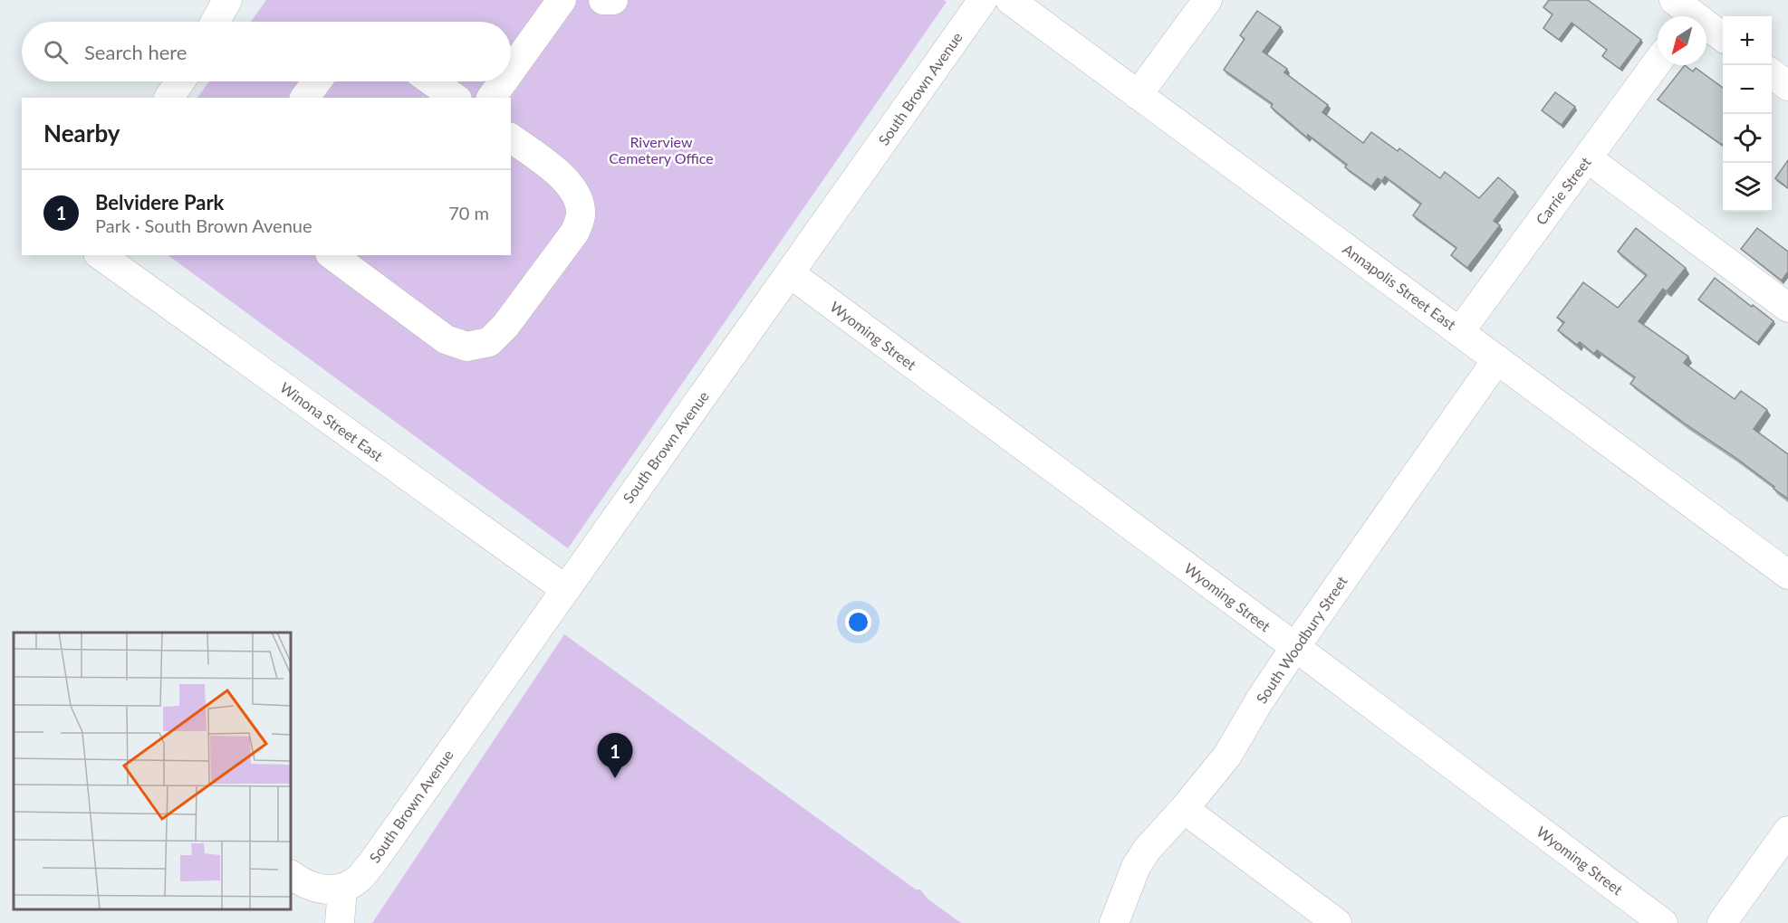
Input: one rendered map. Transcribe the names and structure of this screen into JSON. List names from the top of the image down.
{
  "streets": {
    "street": [
      "South Brown Avenue",
      "Carrie Street",
      "Annapolis Street East",
      "Wyoming Street",
      "Winona Street East",
      "South Woodbury Street"
    ]
  },
  "crossings": [
    ["South Brown Avenue", "Wyoming Street"],
    ["South Brown Avenue", "Winona Street East"],
    ["Carrie Street", "Annapolis Street East"],
    ["Annapolis Street East", "South Woodbury Street"],
    ["Wyoming Street", "South Woodbury Street"]
  ],
  "parks": ["Riverview Cemetery Office"],
  "north": "bottom left",
  "page": {
    "map_buttons": ["+", "−"],
    "search": "Search here",
    "heading": "Nearby",
    "list": [
      {
        "mark": "1",
        "name": "Belvidere Park",
        "note": "Park · South Brown Avenue",
        "value": "70 m"
      }
    ],
    "pins": "1"
  }
}
